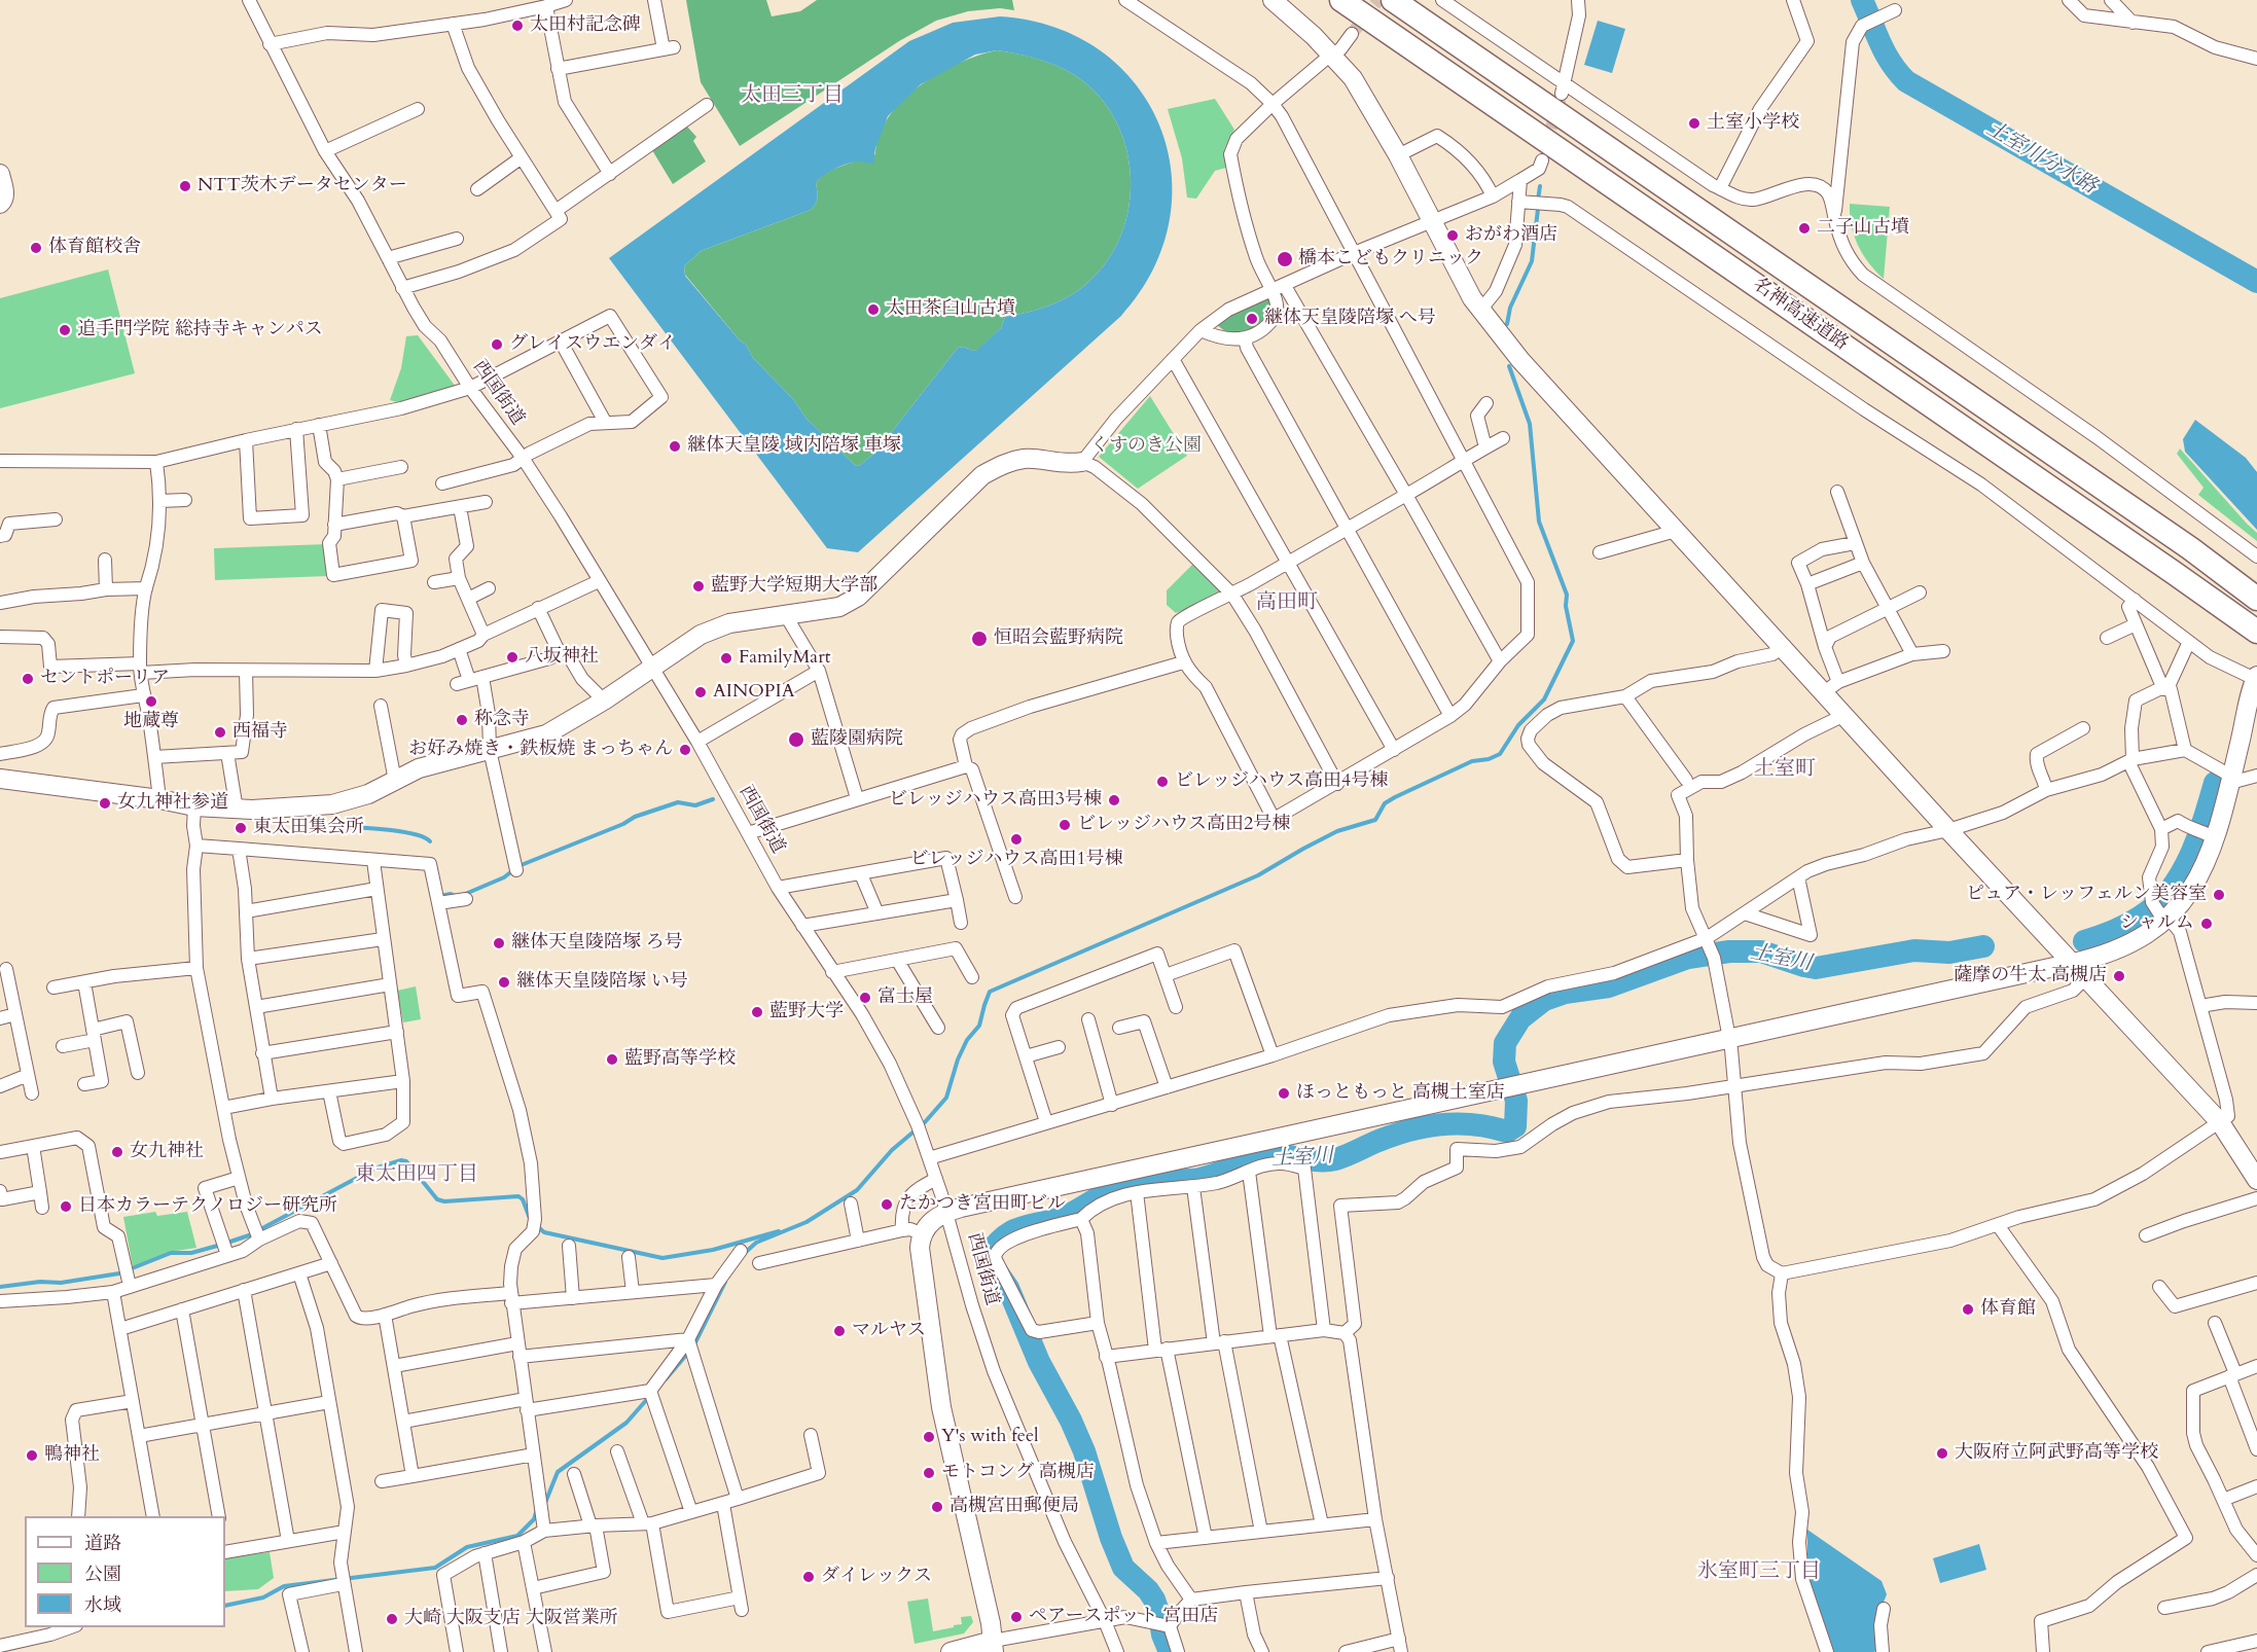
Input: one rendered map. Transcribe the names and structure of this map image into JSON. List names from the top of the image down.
{
  "streets": {
    "highway": ["名神高速道路"],
    "street": ["西国街道"]
  },
  "districts": [
    "太田三丁目",
    "高田町",
    "土室町",
    "東太田四丁目",
    "氷室町三丁目"
  ],
  "water": ["土室川分水路", "土室川"],
  "parks": ["くすのき公園"],
  "places": [
    "太田村記念碑",
    "土室小学校",
    "NTT茨木データセンター",
    "二子山古墳",
    "おがわ酒店",
    "体育館校舎",
    "橋本こどもクリニック",
    "太田茶臼山古墳",
    "継体天皇陵陪塚 へ号",
    "追手門学院 総持寺キャンパス",
    "グレイスウエンダイ",
    "継体天皇陵 域内陪塚 車塚",
    "藍野大学短期大学部",
    "恒昭会藍野病院",
    "八坂神社",
    "FamilyMart",
    "セントポーリア",
    "AINOPIA",
    "地蔵尊",
    "称念寺",
    "西福寺",
    "藍陵園病院",
    "お好み焼き・鉄板焼 まっちゃん",
    "ビレッジハウス高田4号棟",
    "ビレッジハウス高田3号棟",
    "女九神社参道",
    "ビレッジハウス高田2号棟",
    "東太田集会所",
    "ビレッジハウス高田1号棟",
    "ピュア・レッフェルン美容室",
    "シャルム",
    "継体天皇陵陪塚 ろ号",
    "薩摩の牛太 高槻店",
    "継体天皇陵陪塚 い号",
    "富士屋",
    "藍野大学",
    "藍野高等学校",
    "ほっともっと 高槻土室店",
    "女九神社",
    "たかつき宮田町ビル",
    "日本カラーテクノロジー研究所",
    "体育館",
    "マルヤス",
    "Y's with feel",
    "大阪府立阿武野高等学校",
    "鴨神社",
    "モトコング 高槻店",
    "高槻宮田郵便局",
    "ダイレックス",
    "ペアースポット 宮田店",
    "大崎 大阪支店 大阪営業所"
  ],
  "legend": ["道路", "公園", "水域"]
}
